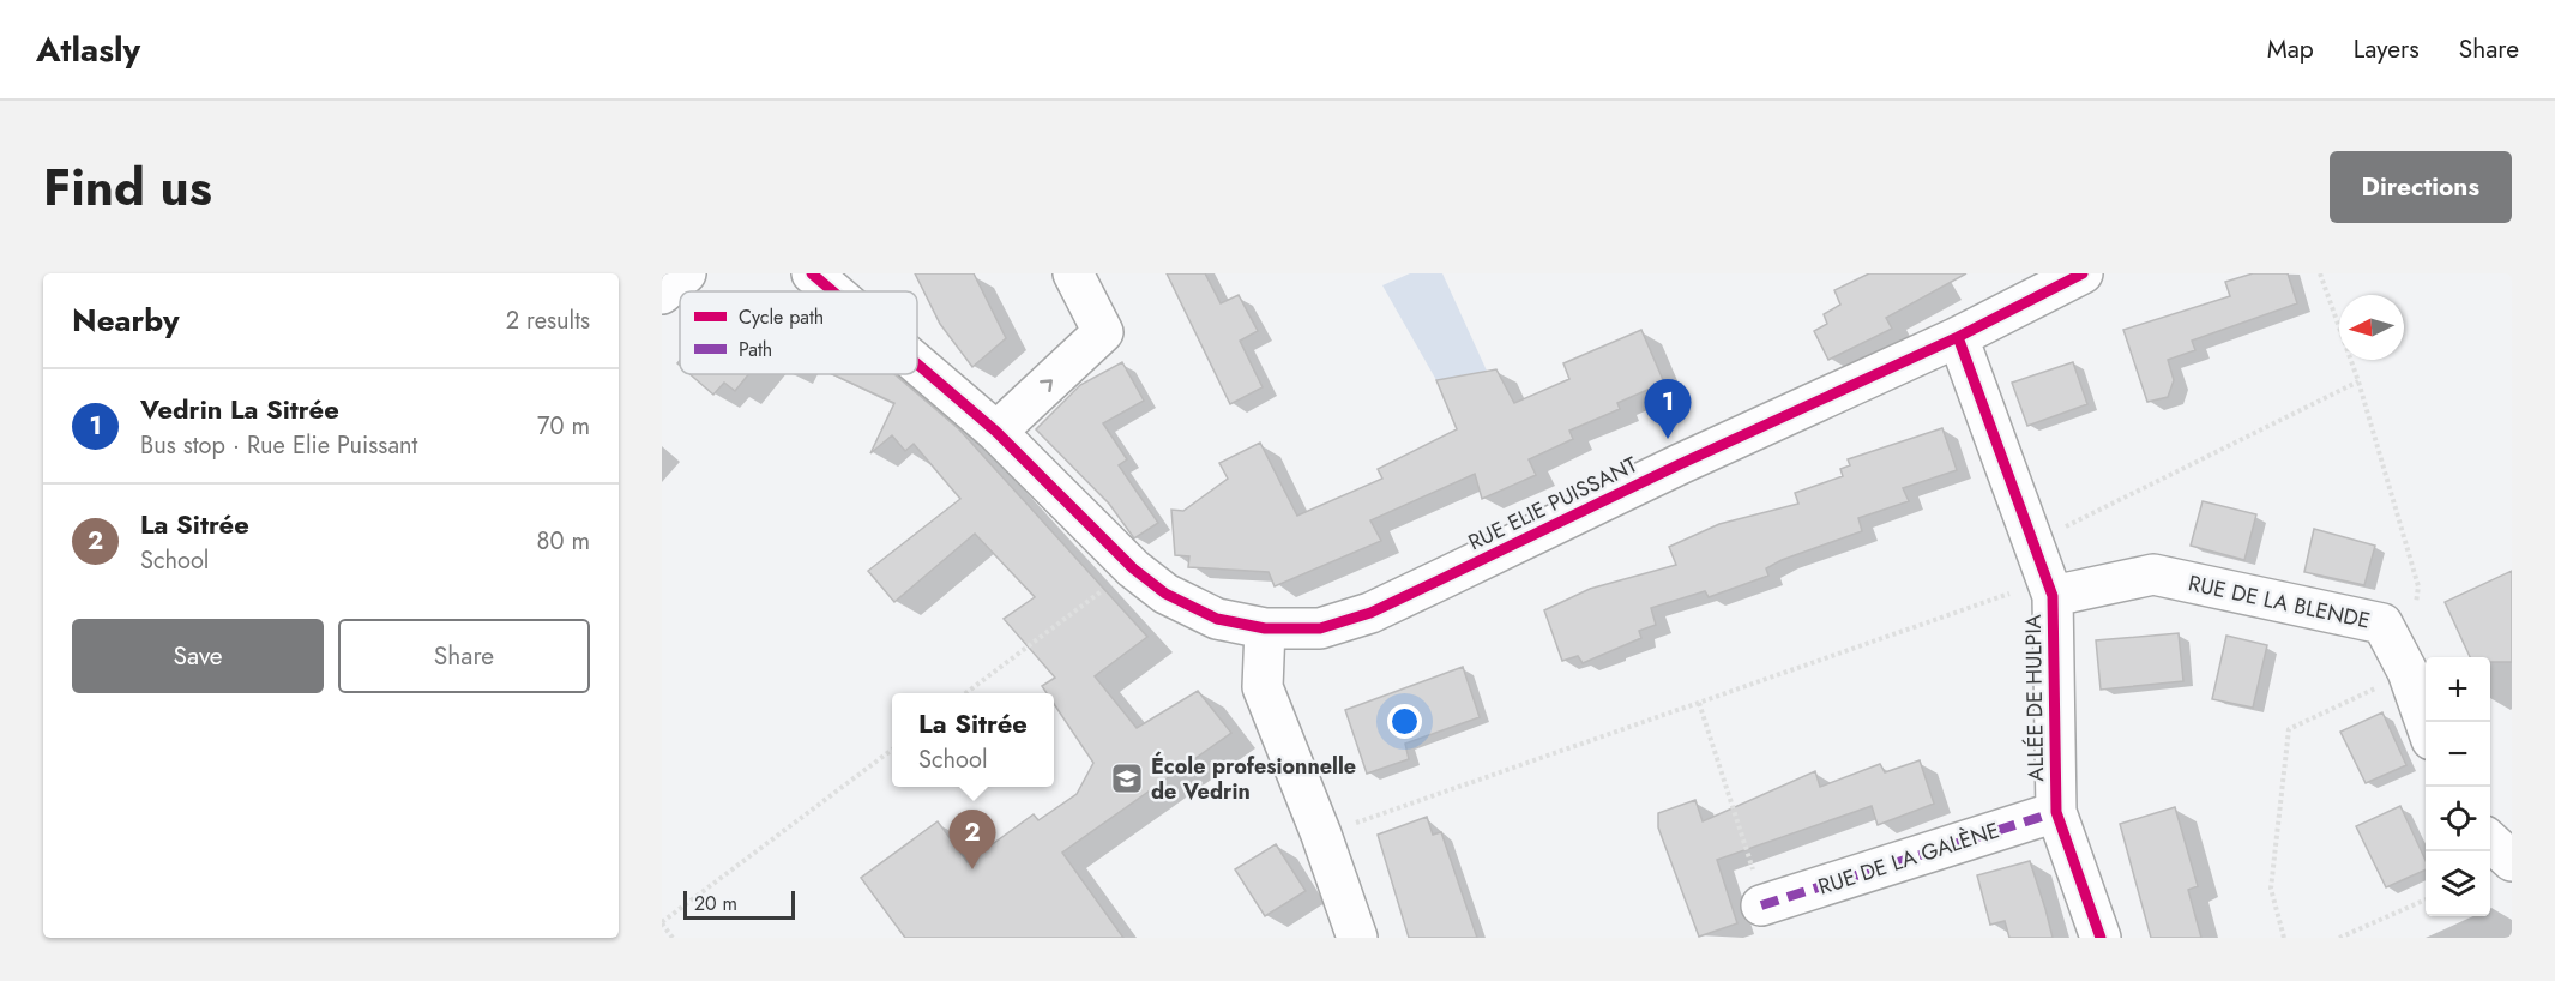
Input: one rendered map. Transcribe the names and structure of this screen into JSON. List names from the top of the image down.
{
  "streets": {
    "street": [
      "RUE ELIE PUISSANT",
      "RUE DE LA BLENDE",
      "ALLÉE DE HULPIA",
      "RUE DE LA GALÈNE"
    ]
  },
  "crossings": [
    ["RUE ELIE PUISSANT", "ALLÉE DE HULPIA"],
    ["RUE DE LA BLENDE", "ALLÉE DE HULPIA"],
    ["ALLÉE DE HULPIA", "RUE DE LA GALÈNE"]
  ],
  "places": {
    "school or university": ["École profesionnelle de Vedrin"]
  },
  "legend": ["Cycle path", "Path"],
  "scale_bar": "20 m",
  "north": "left",
  "page": {
    "header": "Atlasly",
    "nav": ["Map", "Layers", "Share"],
    "title": "Find us",
    "buttons": [
      "Directions",
      ["Save", "Share"]
    ],
    "heading": ["Nearby", "2 results"],
    "list": [
      {
        "mark": "1",
        "name": "Vedrin La Sitrée",
        "note": "Bus stop · Rue Elie Puissant",
        "value": "70 m"
      },
      {
        "mark": "2",
        "name": "La Sitrée",
        "note": "School",
        "value": "80 m"
      }
    ],
    "pins": ["1", "2"],
    "map_buttons": ["+", "−"],
    "popup": ["La Sitrée", "School"],
    "scale": "20 m"
  }
}
